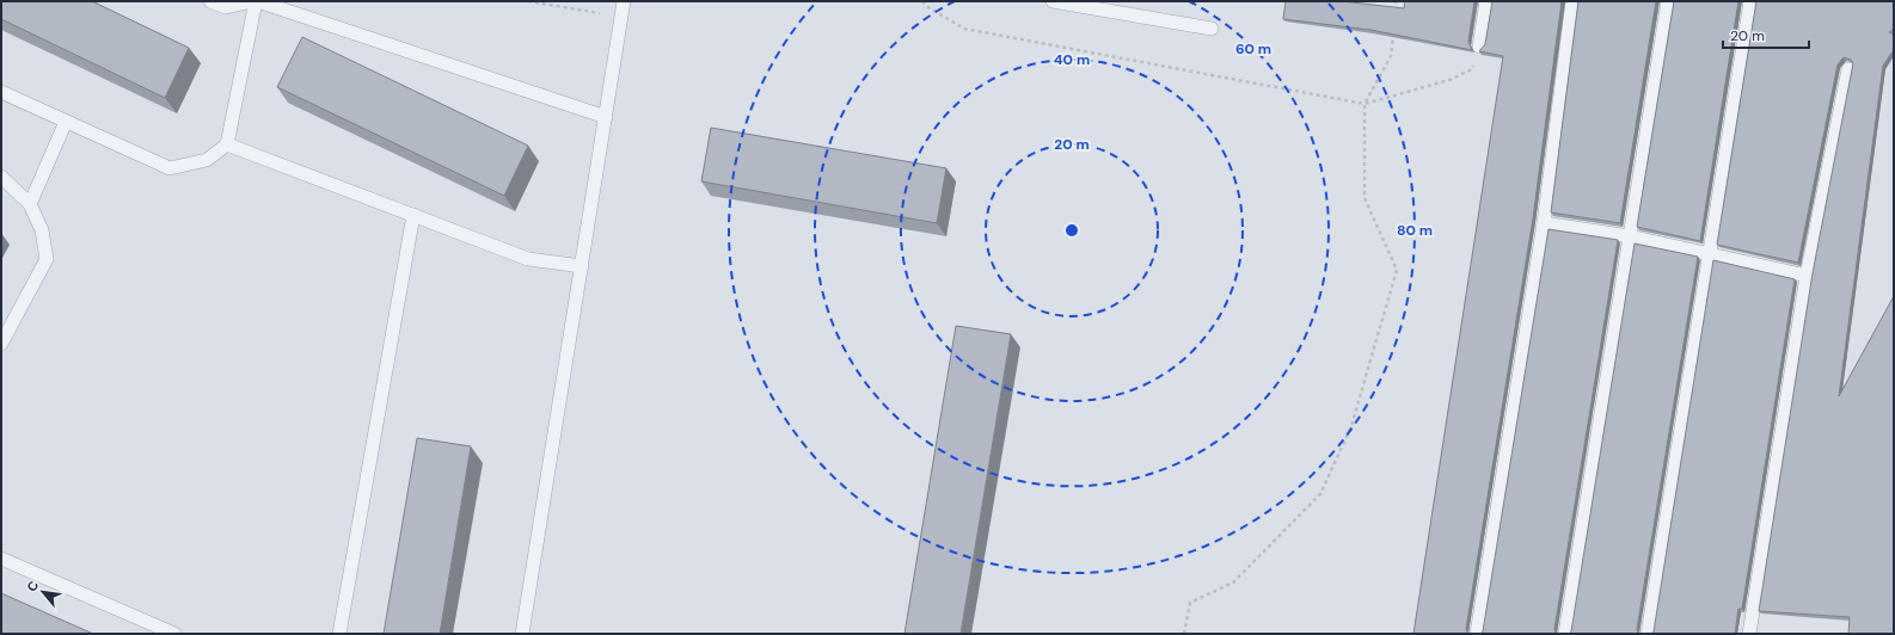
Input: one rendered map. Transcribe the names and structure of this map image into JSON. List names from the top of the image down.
{
  "scale_bar": "20 m",
  "north": "top left",
  "rings": [
    "60 m",
    "40 m",
    "20 m",
    "80 m"
  ]
}
